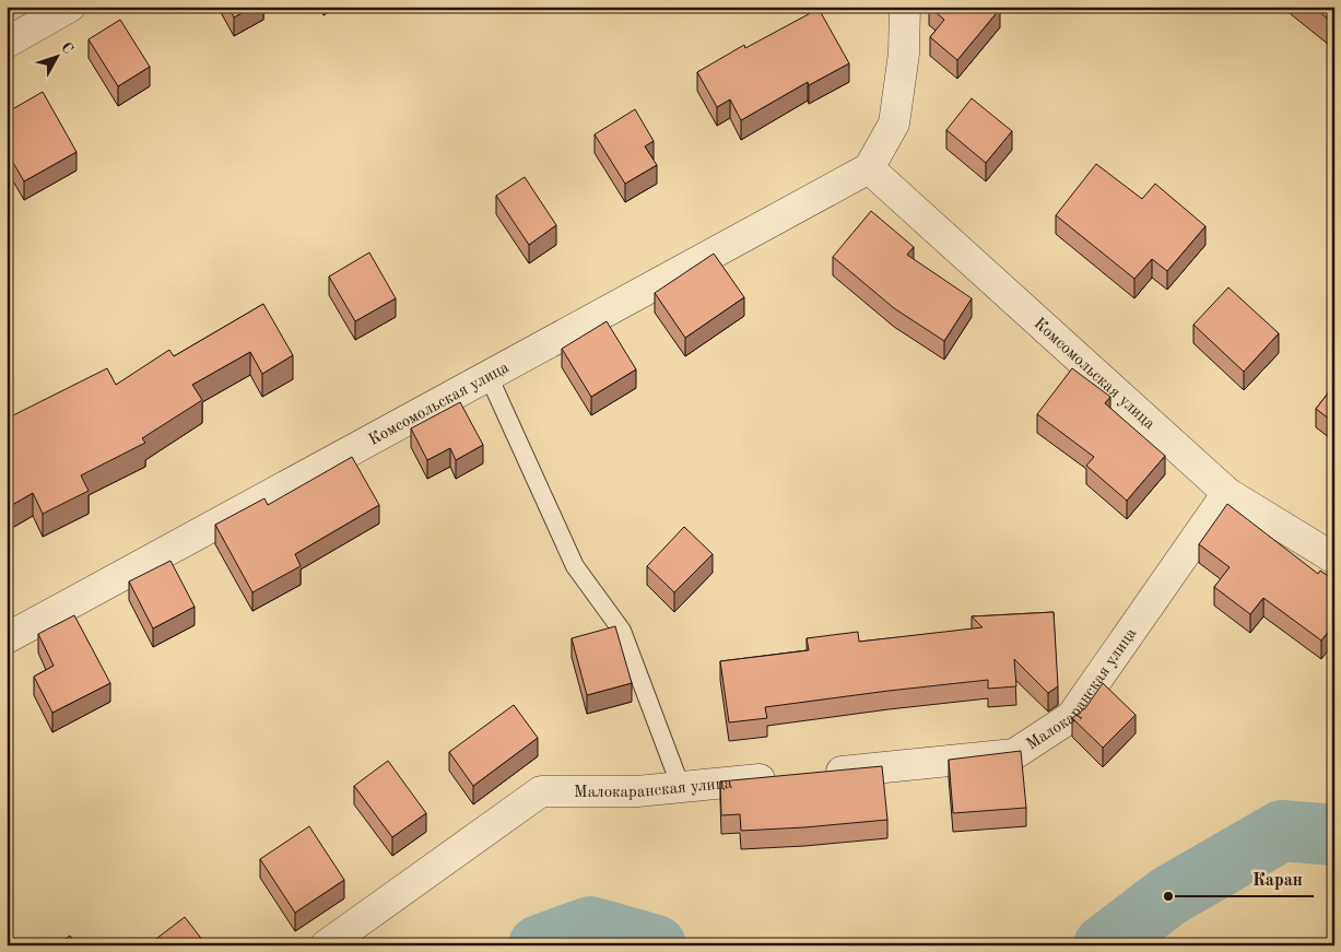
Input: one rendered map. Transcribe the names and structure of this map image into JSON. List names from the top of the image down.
{
  "streets": {
    "street": ["Комсомольская улица", "Малокаранская улица"]
  },
  "crossings": [
    ["Комсомольская улица", "Малокаранская улица"]
  ],
  "places": ["Каран"],
  "north": "top right"
}
